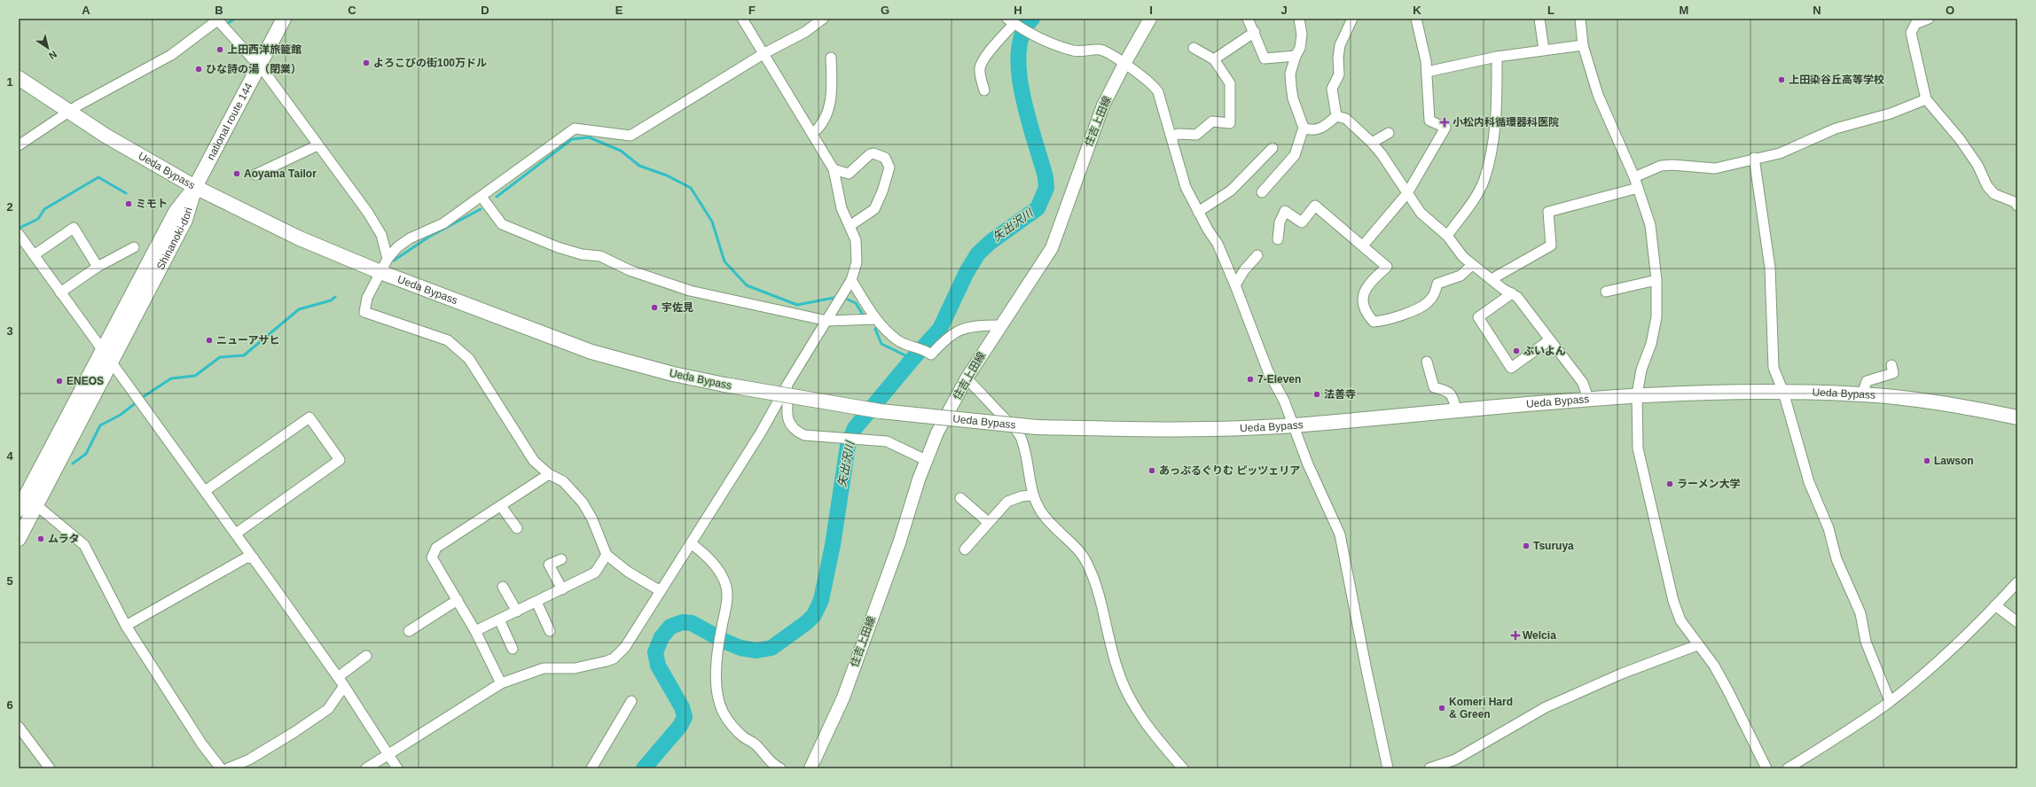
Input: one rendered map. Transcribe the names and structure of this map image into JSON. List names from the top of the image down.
{
  "streets": {
    "highway": ["national route 144", "Ueda Bypass", "Shinanoki-dori"],
    "main road": ["住吉上田線"]
  },
  "crossings": [
    ["national route 144", "Ueda Bypass"],
    ["national route 144", "Shinanoki-dori"],
    ["Ueda Bypass", "Shinanoki-dori"]
  ],
  "water": ["矢出沢川"],
  "places": {
    "other": [
      "上田西洋旅籠館",
      "よろこびの街100万ドル",
      "ひな詩の湯（閉業）",
      "上田染谷丘高等学校",
      "Aoyama Tailor",
      "ミモト",
      "宇佐見",
      "ニューアサヒ",
      "ぶいよん",
      "7-Eleven",
      "ENEOS",
      "法善寺",
      "Lawson",
      "あっぷるぐりむ ピッツェリア",
      "ラーメン大学",
      "ムラタ",
      "Tsuruya",
      "Komeri Hard & Green"
    ],
    "health": ["小松内科循環器科医院", "Welcia"]
  },
  "north": "bottom right",
  "grid": {
    "columns": [
      "A",
      "B",
      "C",
      "D",
      "E",
      "F",
      "G",
      "H",
      "I",
      "J",
      "K",
      "L",
      "M",
      "N",
      "O"
    ],
    "rows": [
      "1",
      "2",
      "3",
      "4",
      "5",
      "6"
    ]
  }
}
